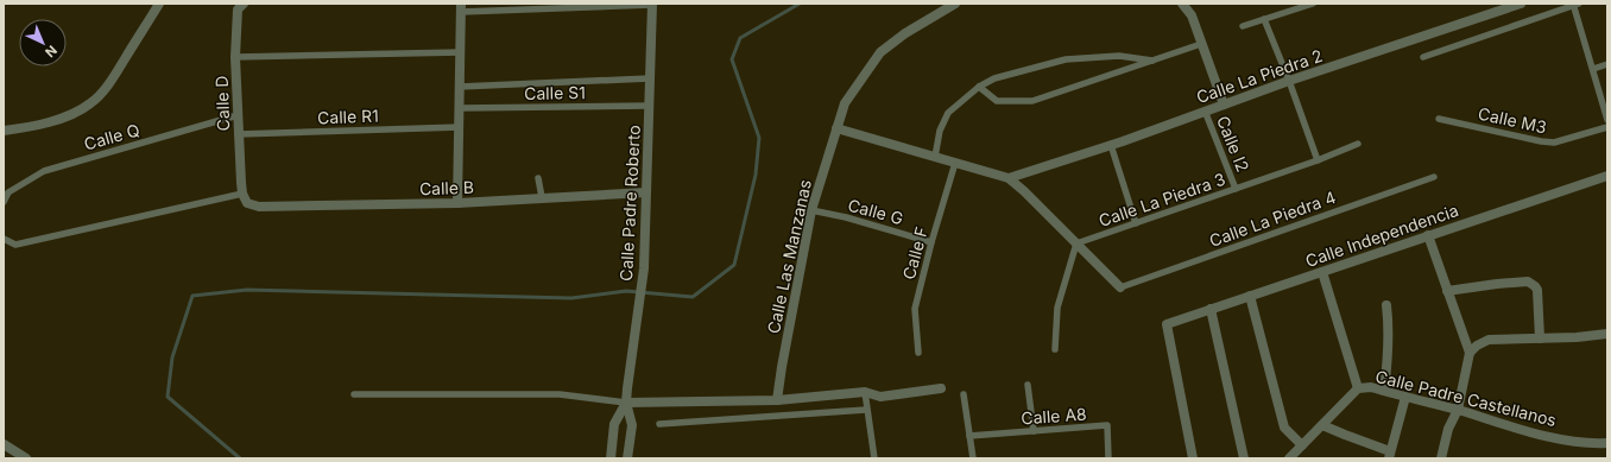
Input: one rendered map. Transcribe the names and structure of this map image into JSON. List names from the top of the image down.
{
  "streets": {
    "street": [
      "Calle La Piedra 2",
      "Calle D",
      "Calle B",
      "Calle Padre Roberto",
      "Calle Independencia",
      "Calle Las Manzanas",
      "Calle Padre Castellanos"
    ],
    "lane": [
      "Calle S1",
      "Calle R1",
      "Calle M3",
      "Calle Q",
      "Calle I2",
      "Calle La Piedra 3",
      "Calle G",
      "Calle La Piedra 4",
      "Calle F",
      "Calle A8"
    ]
  },
  "crossings": [
    ["Calle La Piedra 2", "Calle I2"],
    ["Calle S1", "Calle Padre Roberto"],
    ["Calle D", "Calle R1"],
    ["Calle D", "Calle Q"],
    ["Calle D", "Calle B"],
    ["Calle I2", "Calle La Piedra 3"],
    ["Calle B", "Calle Padre Roberto"],
    ["Calle G", "Calle F"],
    ["Calle G", "Calle Las Manzanas"]
  ],
  "north": "bottom right"
}
